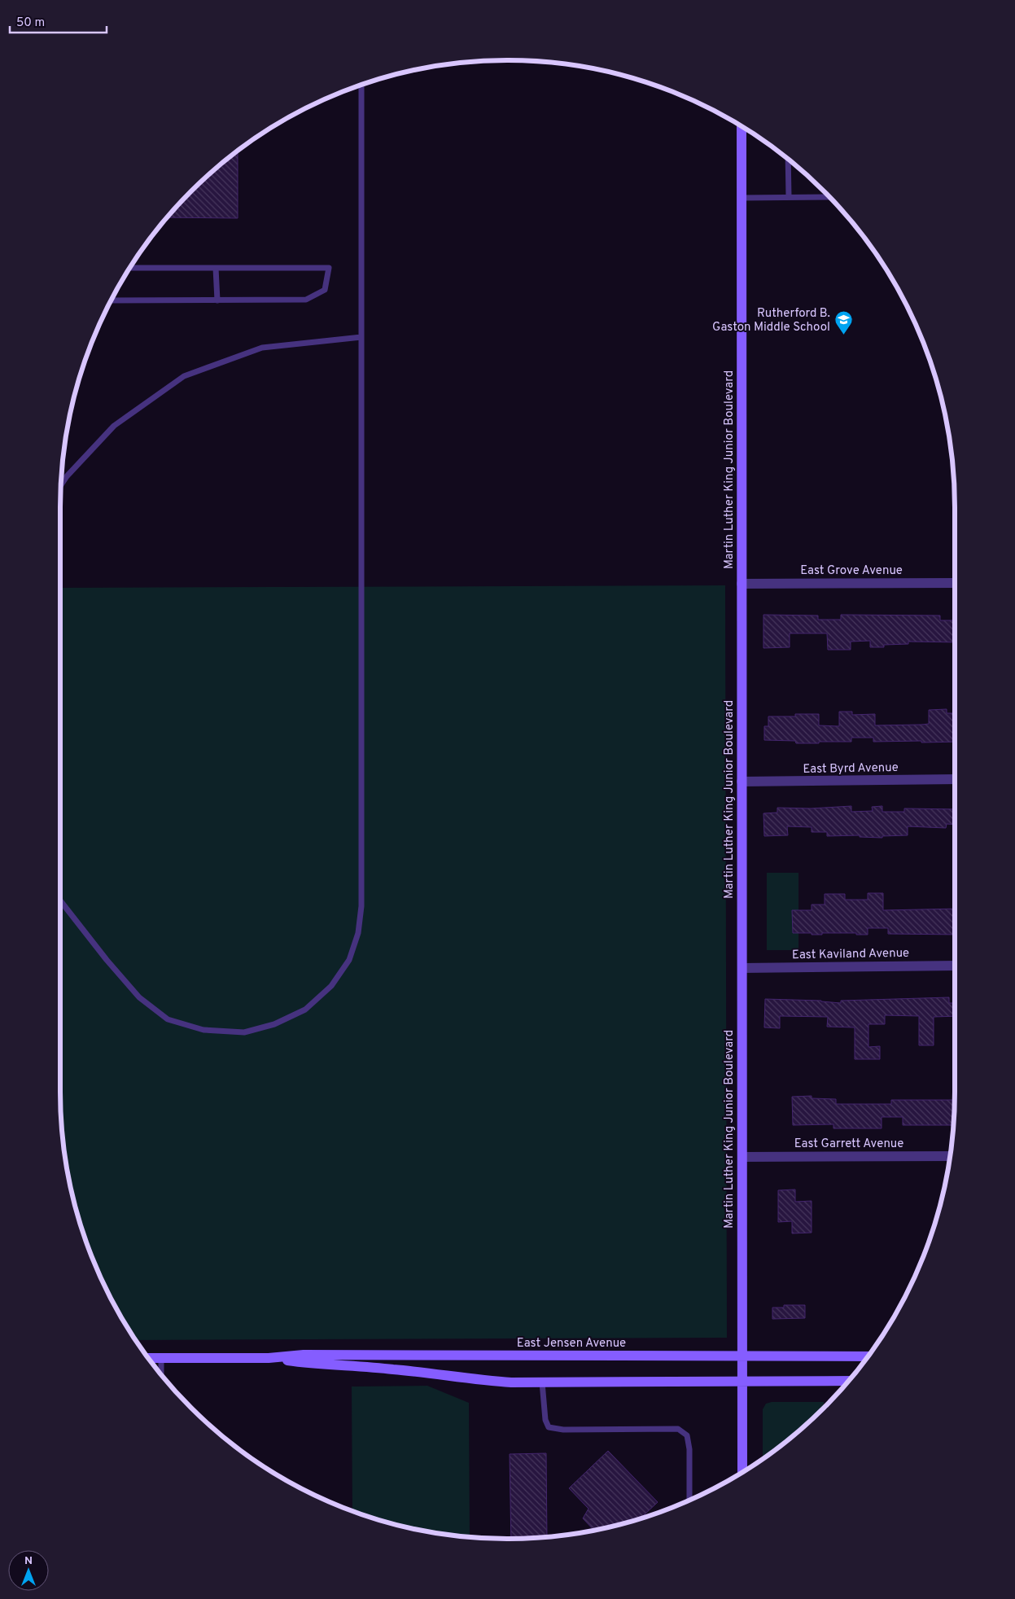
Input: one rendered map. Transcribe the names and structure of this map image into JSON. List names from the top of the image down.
{
  "streets": {
    "street": [
      "Martin Luther King Junior Boulevard",
      "East Grove Avenue",
      "East Byrd Avenue",
      "East Kaviland Avenue",
      "East Garrett Avenue",
      "East Jensen Avenue"
    ]
  },
  "crossings": [
    ["Martin Luther King Junior Boulevard", "East Grove Avenue"],
    ["Martin Luther King Junior Boulevard", "East Byrd Avenue"],
    ["Martin Luther King Junior Boulevard", "East Kaviland Avenue"],
    ["Martin Luther King Junior Boulevard", "East Garrett Avenue"],
    ["Martin Luther King Junior Boulevard", "East Jensen Avenue"]
  ],
  "places": {
    "school or university": ["Rutherford B. Gaston Middle School"]
  },
  "scale_bar": "50 m",
  "north": "top"
}
